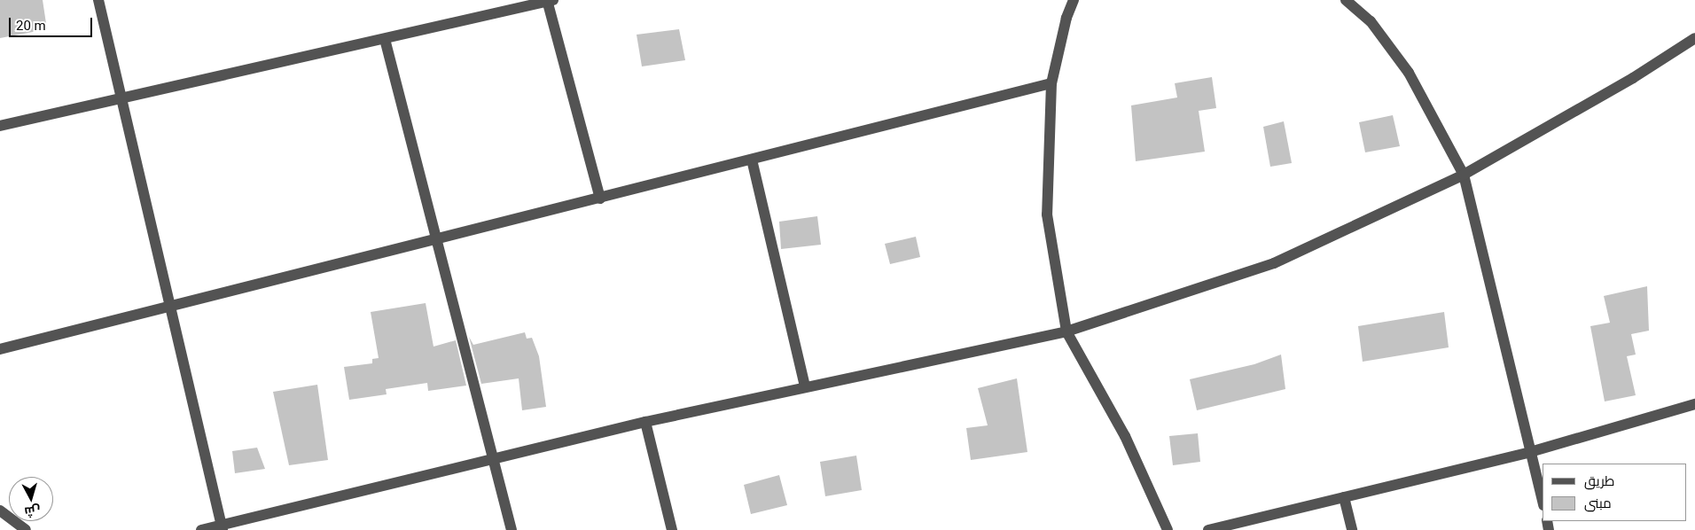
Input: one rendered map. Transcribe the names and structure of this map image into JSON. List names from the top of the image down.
{
  "legend": ["طريق", "مبنى"],
  "scale_bar": "20 m",
  "north": "bottom"
}
